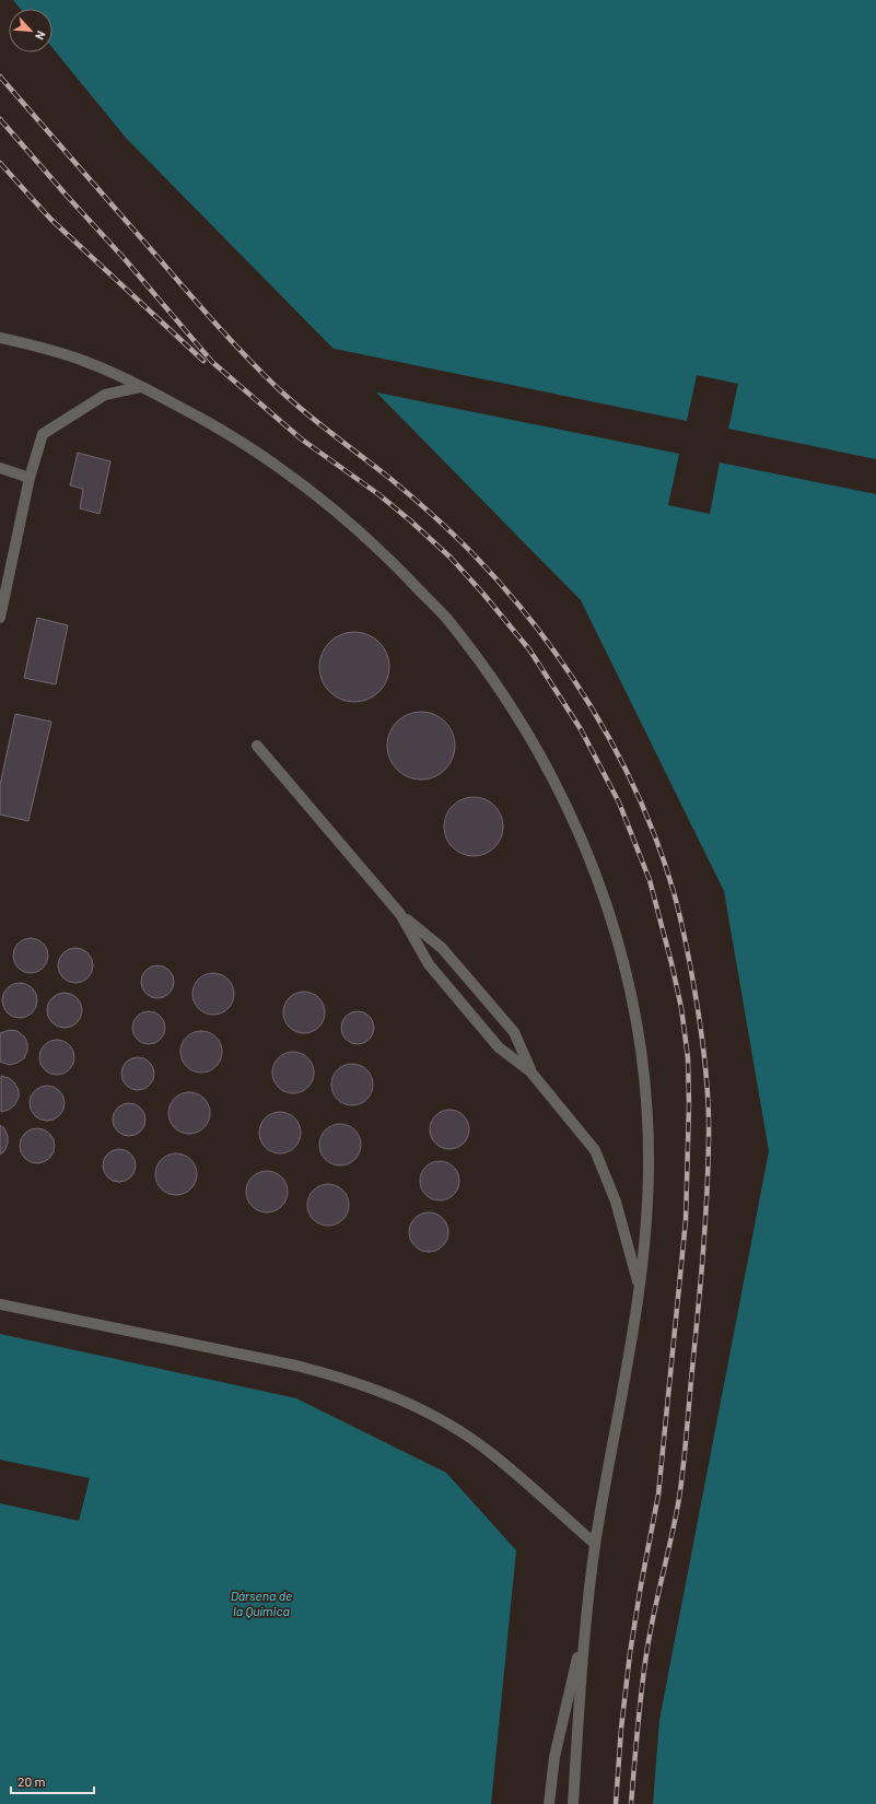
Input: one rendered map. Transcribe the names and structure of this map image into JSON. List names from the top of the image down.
{
  "water": ["Dársena de la Química"],
  "scale_bar": "20 m",
  "north": "bottom right"
}
